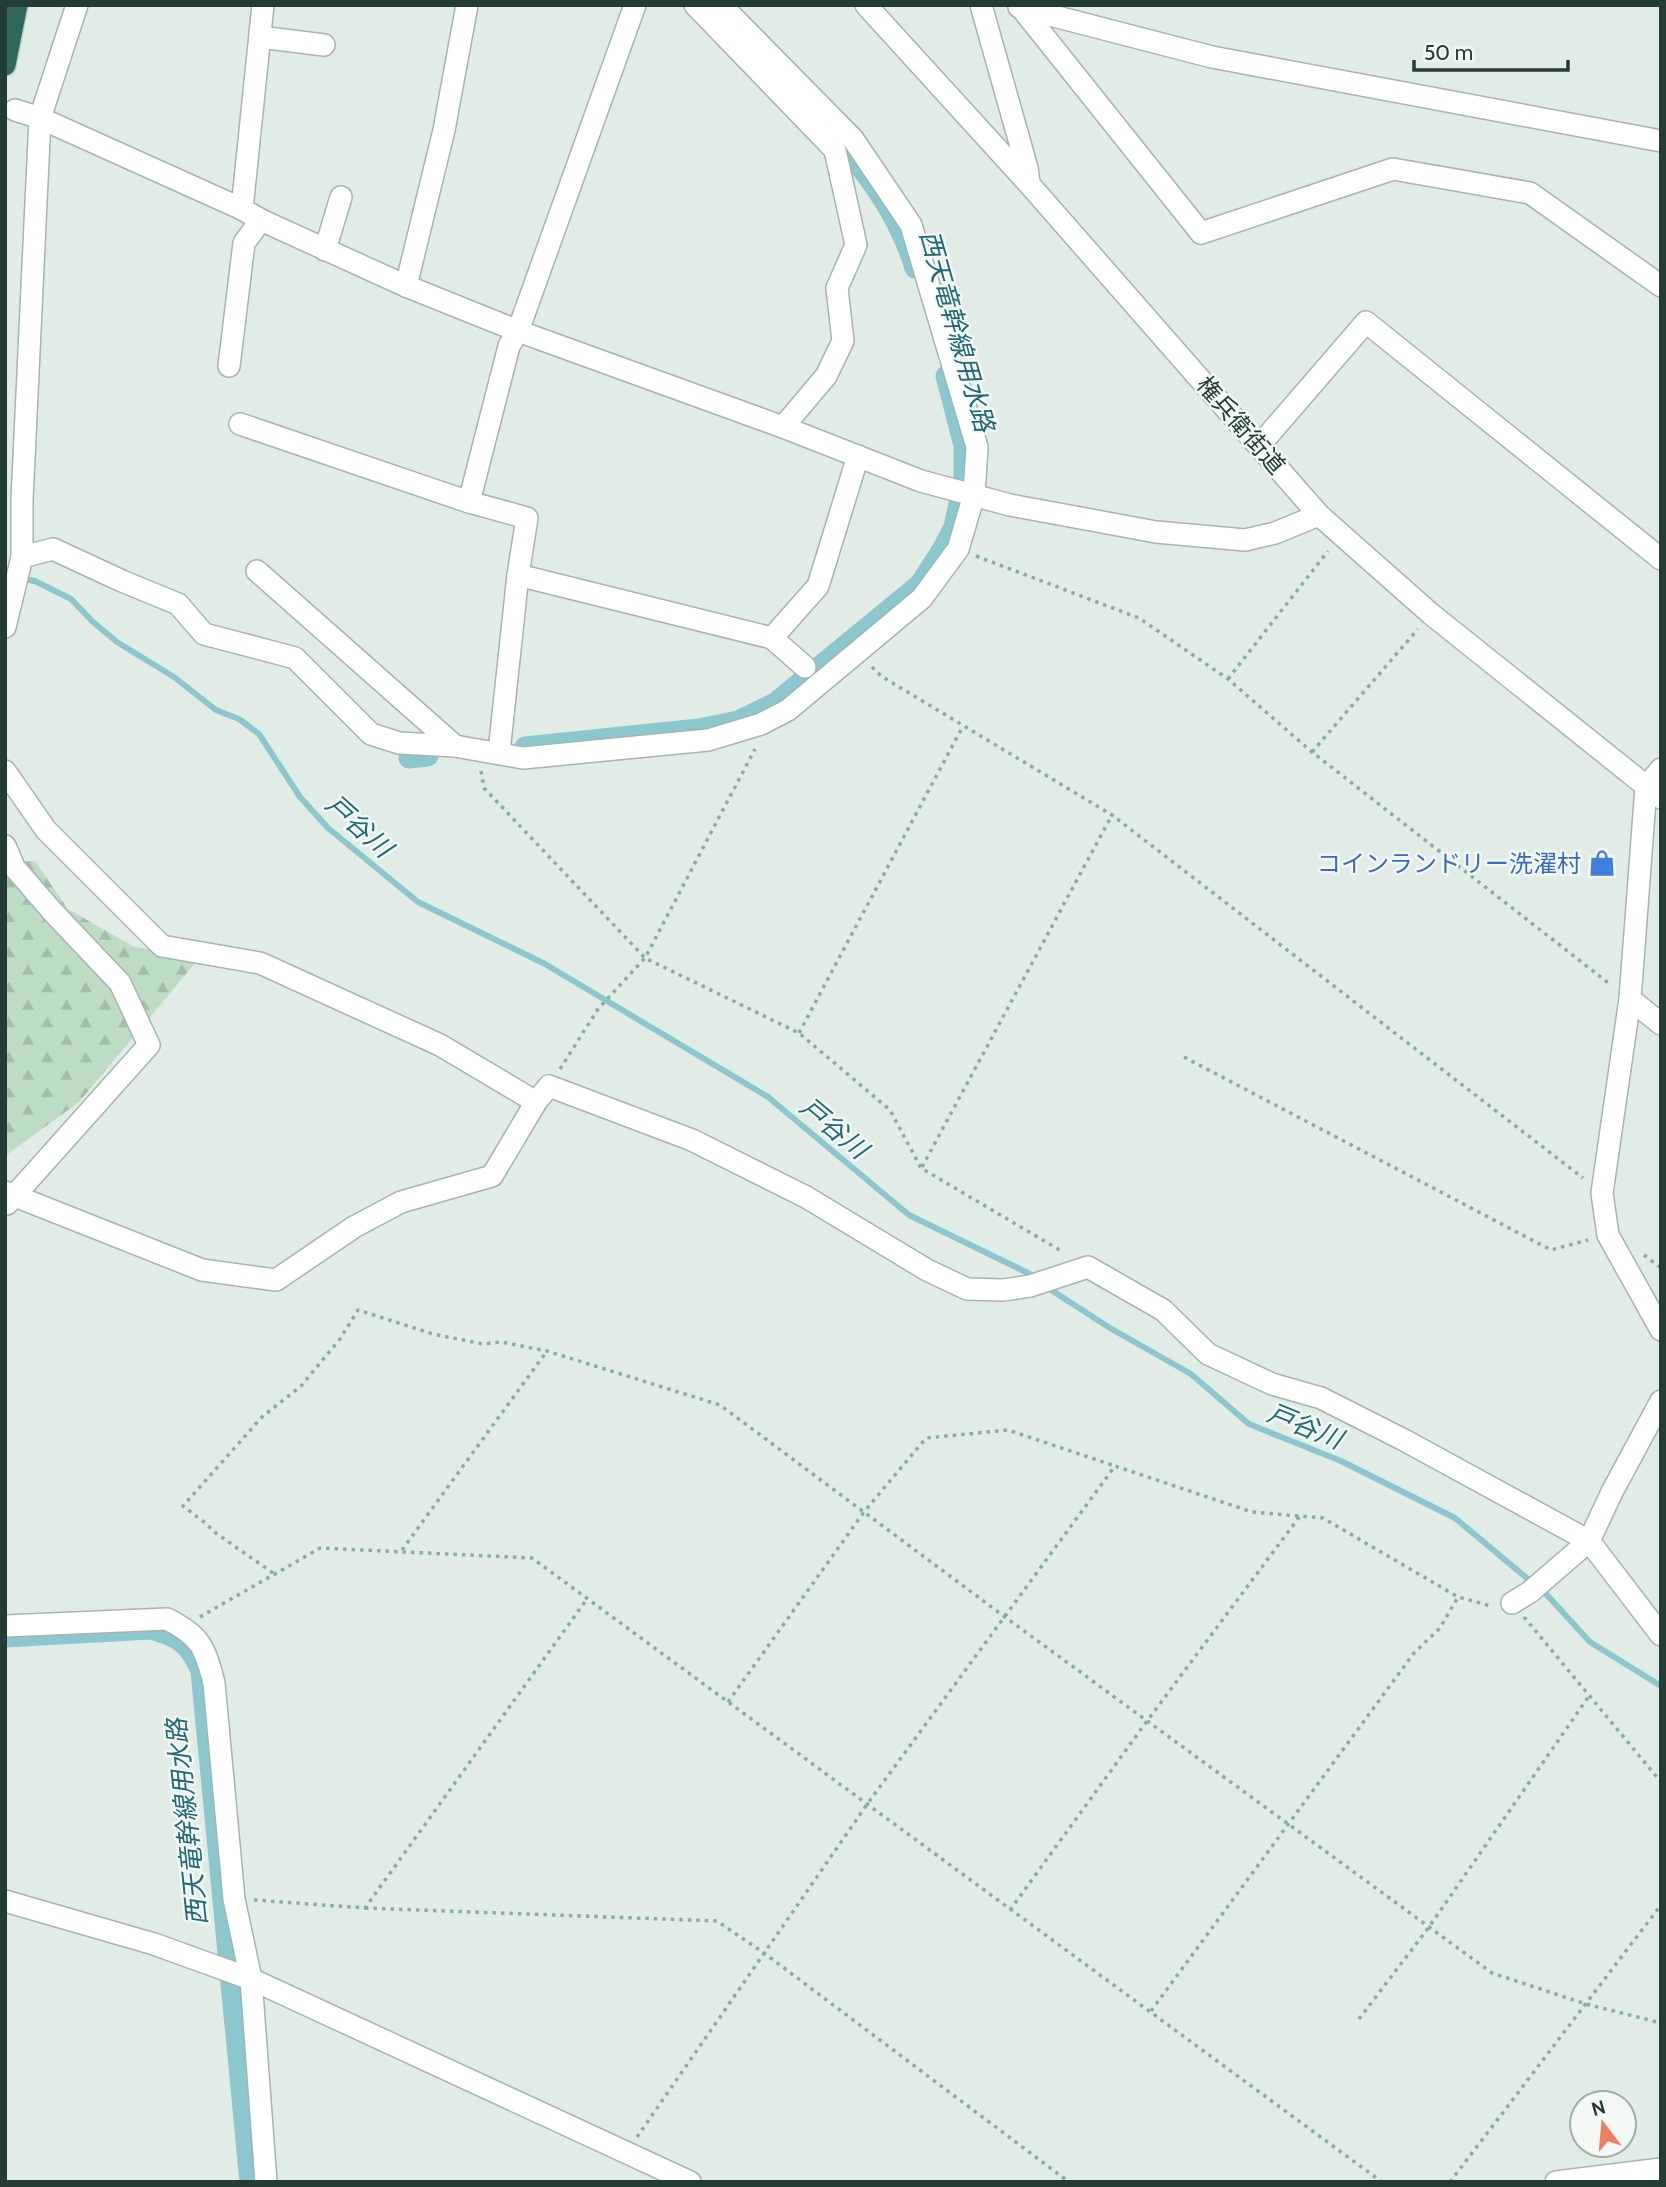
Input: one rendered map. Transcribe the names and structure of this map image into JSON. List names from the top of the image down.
{
  "streets": {
    "street": ["権兵衛街道"]
  },
  "water": ["西天竜幹線用水路", "戸谷川"],
  "places": {
    "shop": ["コインランドリー洗濯村"]
  },
  "scale_bar": "50 m",
  "north": "top"
}
